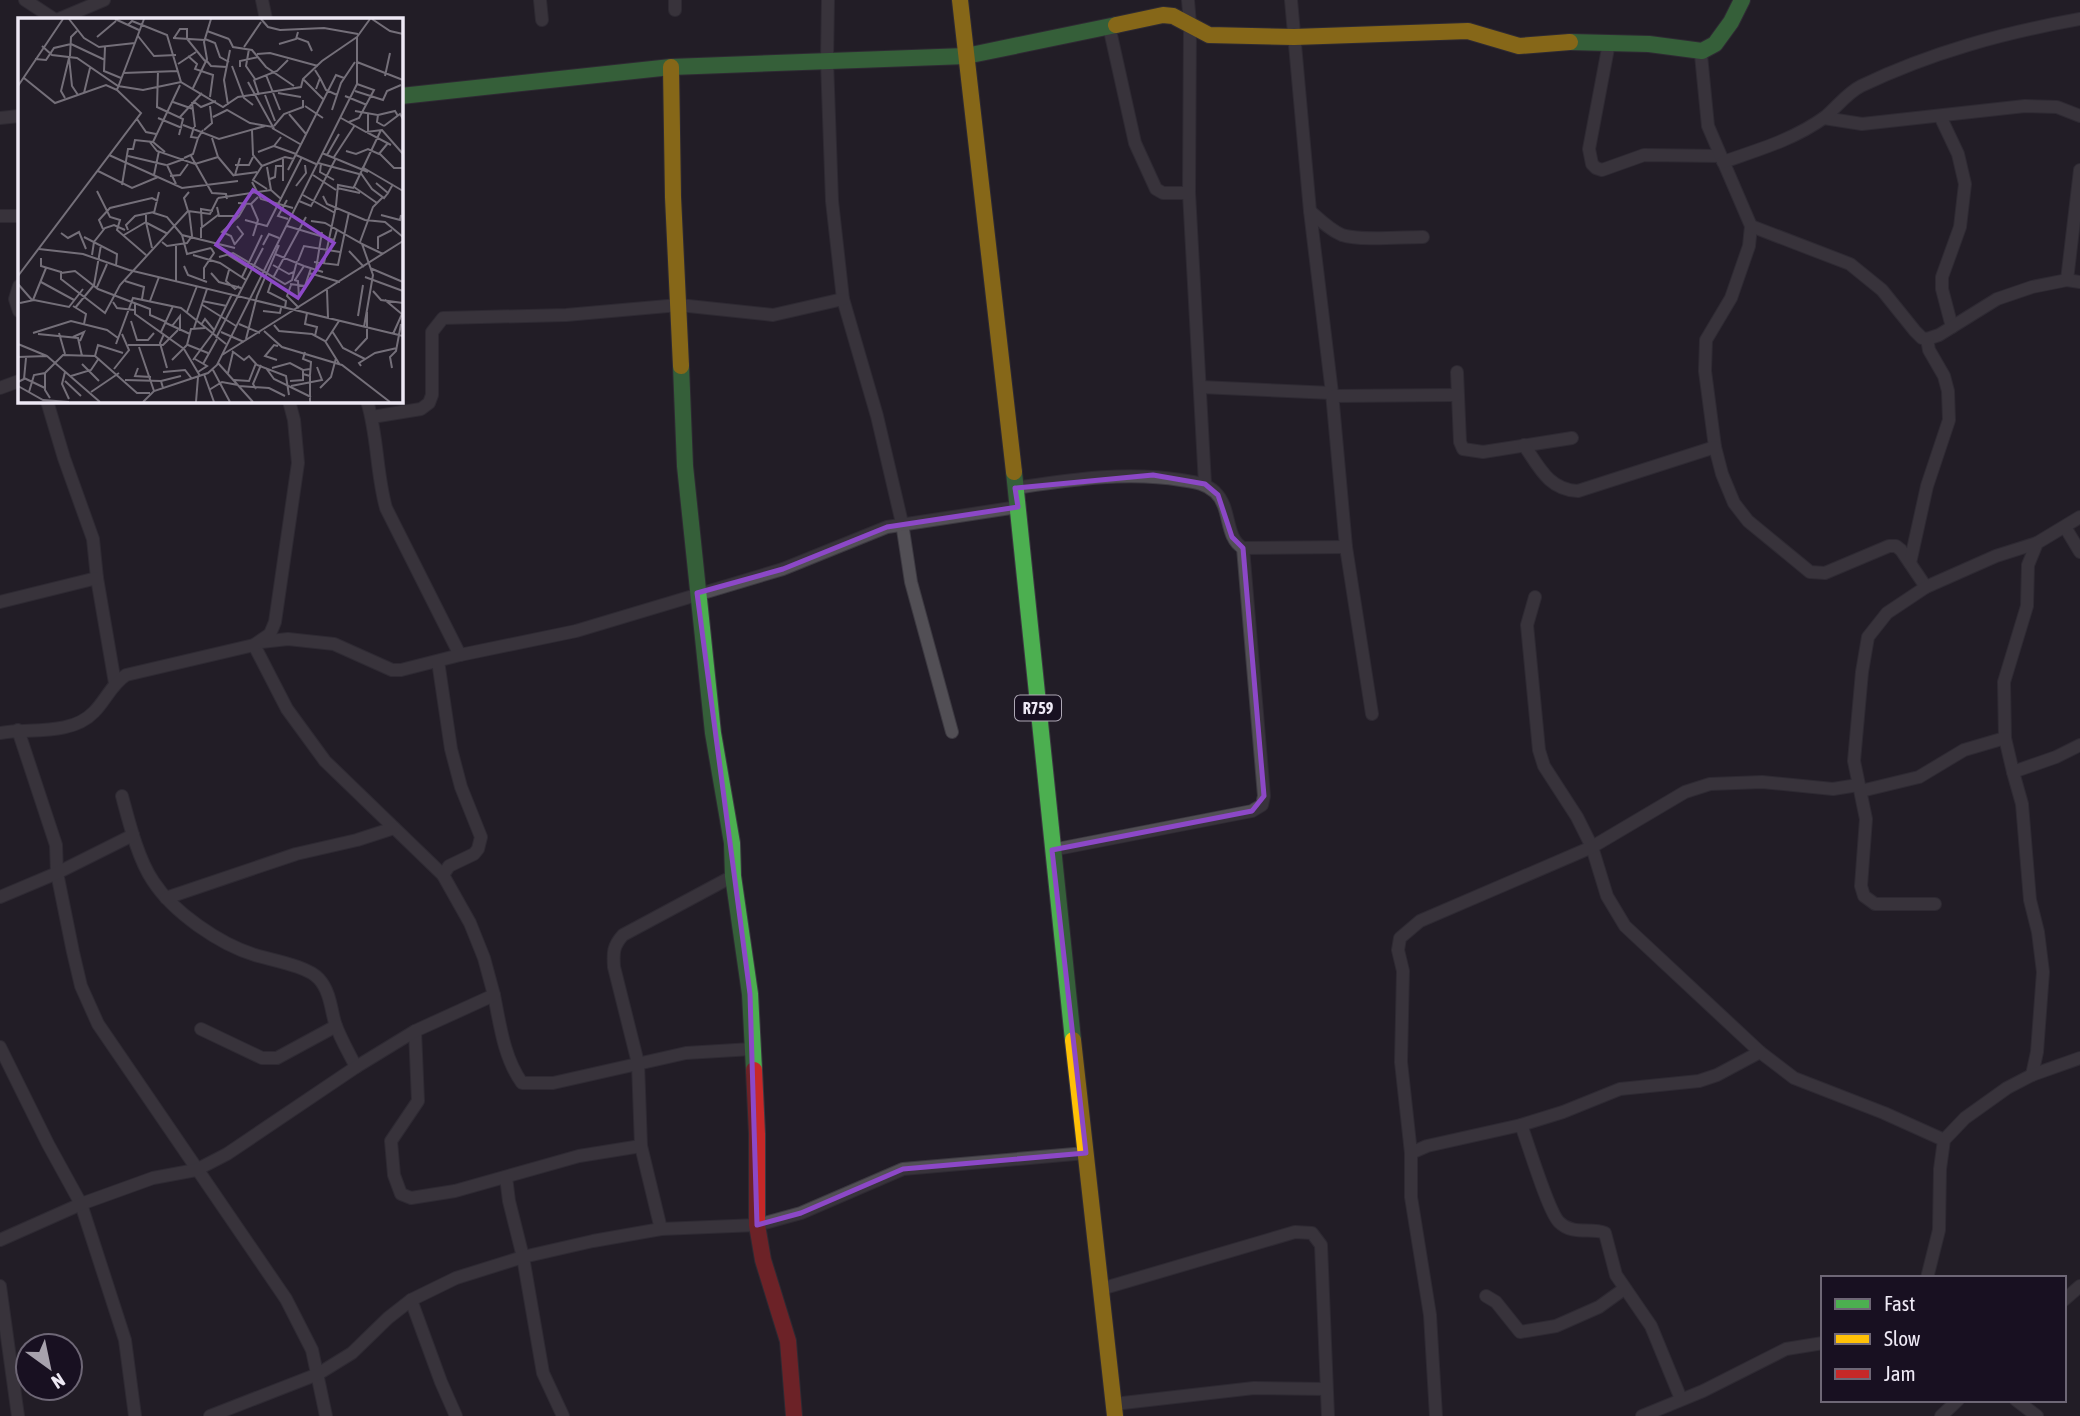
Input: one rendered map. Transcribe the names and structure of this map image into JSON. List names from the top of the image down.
{
  "streets": {
    "street": ["R759"]
  },
  "legend": ["Fast", "Slow", "Jam"],
  "north": "bottom right"
}
